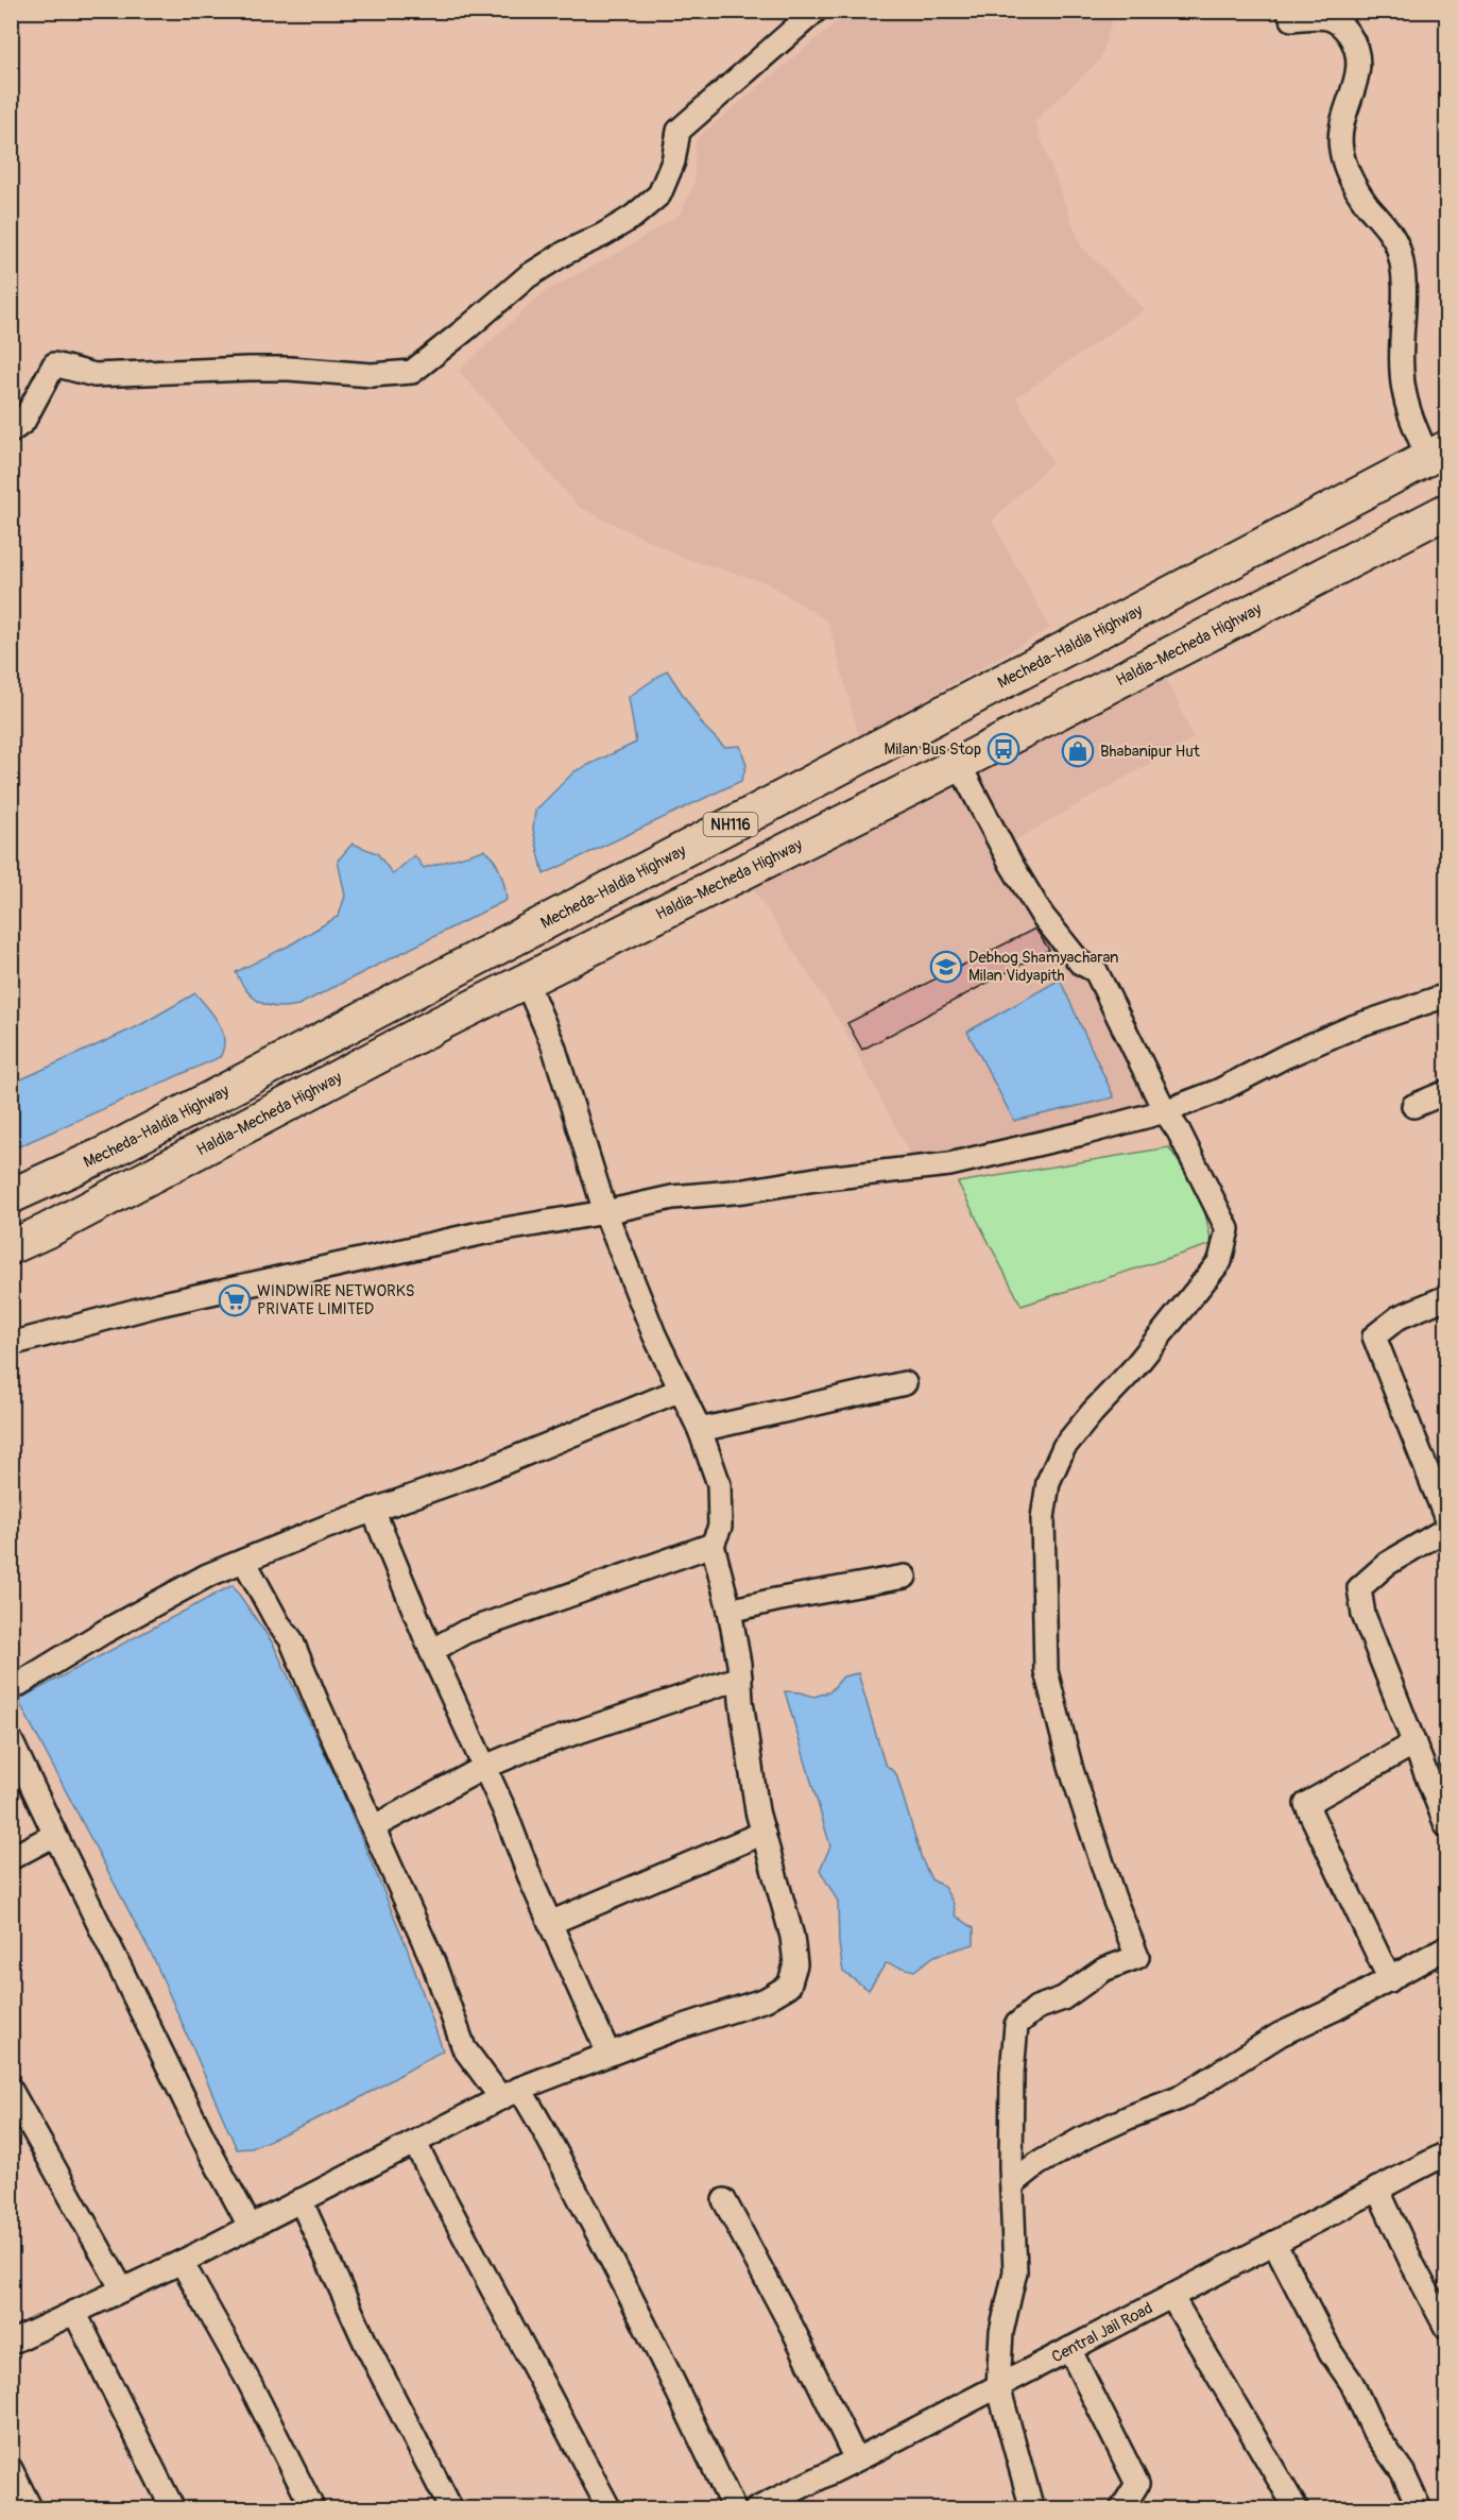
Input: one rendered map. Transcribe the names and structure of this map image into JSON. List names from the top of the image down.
{
  "streets": {
    "highway": ["Haldia-Mecheda Highway", "Mecheda-Haldia Highway", "NH116"],
    "street": ["Central Jail Road"]
  },
  "places": {
    "bus stop": ["Milan Bus Stop"],
    "shop": ["Bhabanipur Hut"],
    "school or university": ["Debhog Shamyacharan Milan Vidyapith"],
    "supermarket": ["WINDWIRE NETWORKS PRIVATE LIMITED"]
  }
}
